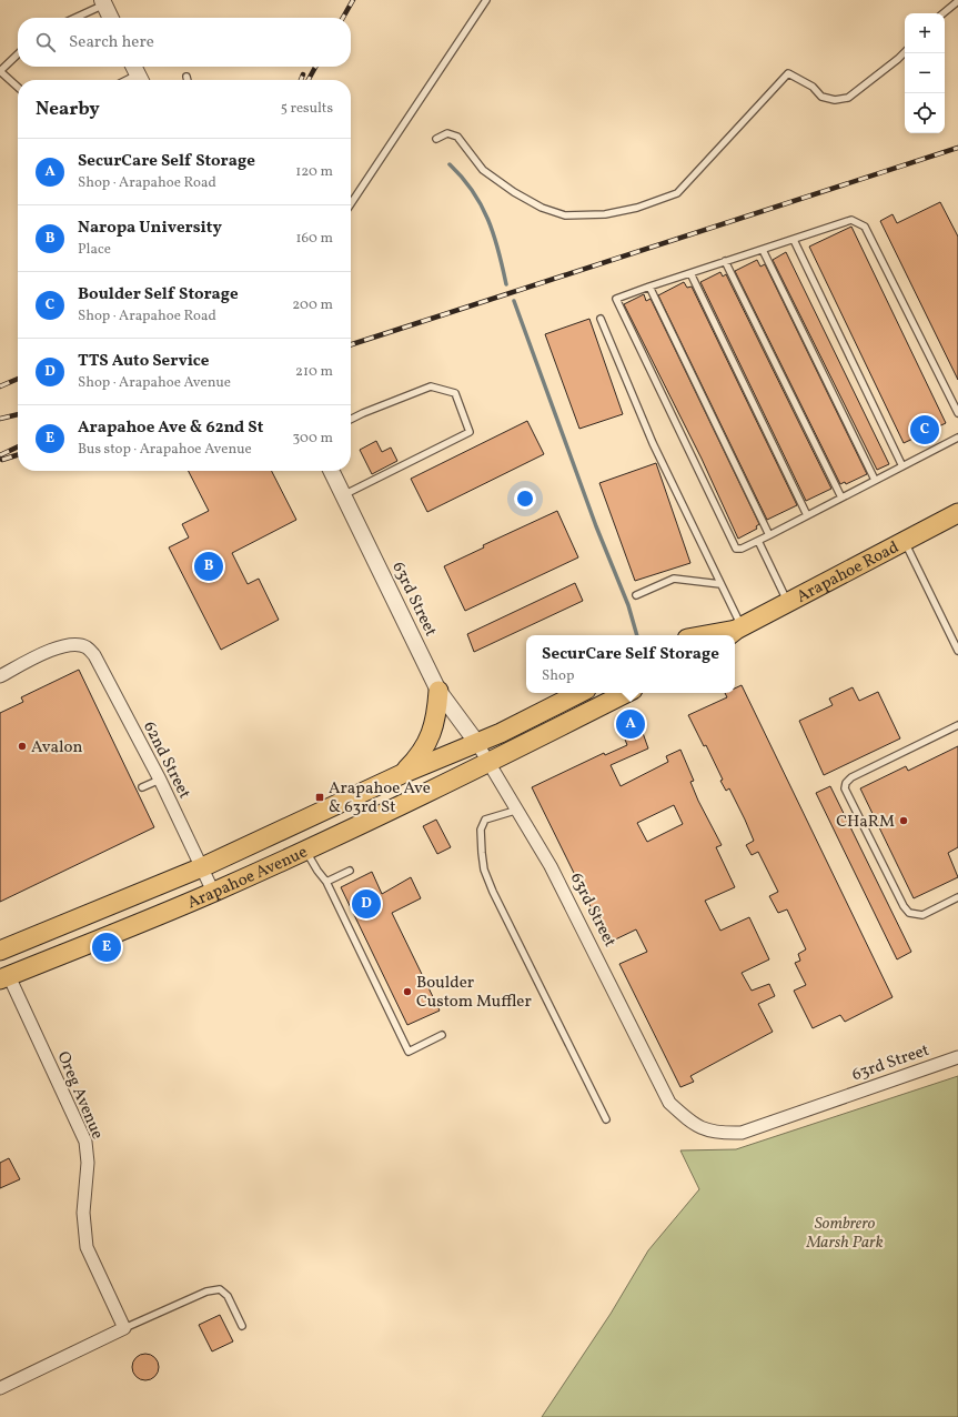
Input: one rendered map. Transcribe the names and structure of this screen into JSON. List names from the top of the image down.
{
  "streets": {
    "main road": ["Arapahoe Road", "Arapahoe Avenue"],
    "street": ["63rd Street", "62nd Street", "Oreg Avenue"]
  },
  "crossings": [
    ["63rd Street", "Arapahoe Avenue"],
    ["62nd Street", "Arapahoe Avenue"],
    ["Arapahoe Avenue", "Oreg Avenue"]
  ],
  "parks": ["Sombrero Marsh Park"],
  "places": {
    "other": ["Avalon", "CHaRM", "Boulder Custom Muffler"],
    "transit": ["Arapahoe Ave & 63rd St"]
  },
  "page": {
    "map_buttons": ["+", "−"],
    "search": "Search here",
    "heading": ["Nearby", "5 results"],
    "list": [
      {
        "mark": "A",
        "name": "SecurCare Self Storage",
        "note": "Shop · Arapahoe Road",
        "value": "120 m"
      },
      {
        "mark": "B",
        "name": "Naropa University",
        "note": "Place",
        "value": "160 m"
      },
      {
        "mark": "C",
        "name": "Boulder Self Storage",
        "note": "Shop · Arapahoe Road",
        "value": "200 m"
      },
      {
        "mark": "D",
        "name": "TTS Auto Service",
        "note": "Shop · Arapahoe Avenue",
        "value": "210 m"
      },
      {
        "mark": "E",
        "name": "Arapahoe Ave & 62nd St",
        "note": "Bus stop · Arapahoe Avenue",
        "value": "300 m"
      }
    ],
    "pins": [
      "C",
      "B",
      "A",
      "D",
      "E"
    ],
    "popup": ["SecurCare Self Storage", "Shop"]
  }
}
